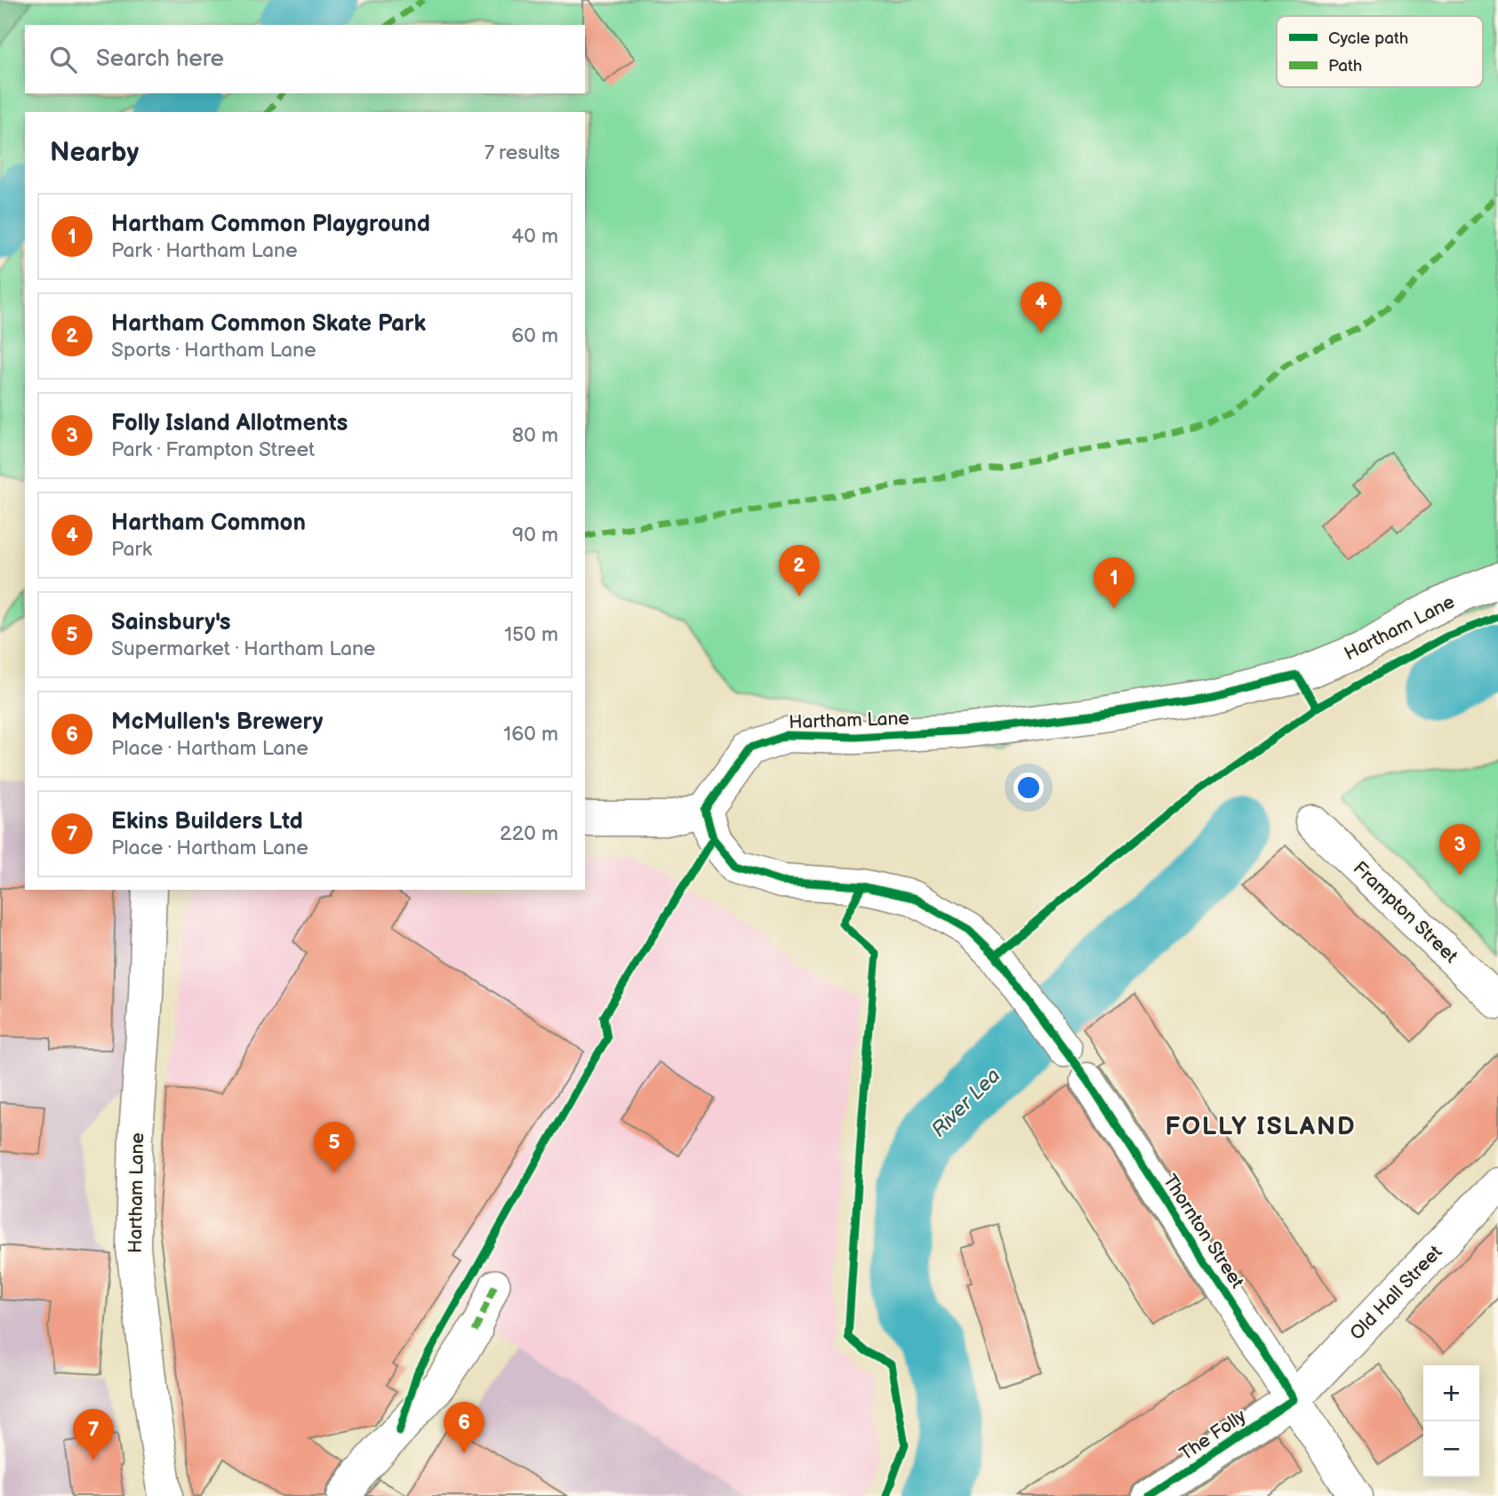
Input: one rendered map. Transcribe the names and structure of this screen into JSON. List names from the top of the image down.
{
  "streets": {
    "street": [
      "Hartham Lane",
      "Frampton Street",
      "Thornton Street",
      "Old Hall Street",
      "The Folly"
    ]
  },
  "crossings": [
    ["Thornton Street", "Old Hall Street"],
    ["Thornton Street", "The Folly"],
    ["Old Hall Street", "The Folly"]
  ],
  "districts": ["FOLLY ISLAND"],
  "water": ["River Lea"],
  "legend": ["Cycle path", "Path"],
  "page": {
    "search": "Search here",
    "heading": ["Nearby", "7 results"],
    "list": [
      {
        "mark": "1",
        "name": "Hartham Common Playground",
        "note": "Park · Hartham Lane",
        "value": "40 m"
      },
      {
        "mark": "2",
        "name": "Hartham Common Skate Park",
        "note": "Sports · Hartham Lane",
        "value": "60 m"
      },
      {
        "mark": "3",
        "name": "Folly Island Allotments",
        "note": "Park · Frampton Street",
        "value": "80 m"
      },
      {
        "mark": "4",
        "name": "Hartham Common",
        "note": "Park",
        "value": "90 m"
      },
      {
        "mark": "5",
        "name": "Sainsbury's",
        "note": "Supermarket · Hartham Lane",
        "value": "150 m"
      },
      {
        "mark": "6",
        "name": "McMullen's Brewery",
        "note": "Place · Hartham Lane",
        "value": "160 m"
      },
      {
        "mark": "7",
        "name": "Ekins Builders Ltd",
        "note": "Place · Hartham Lane",
        "value": "220 m"
      }
    ],
    "pins": [
      "4",
      "2",
      "1",
      "3",
      "5",
      "6",
      "7"
    ],
    "map_buttons": ["+", "−"]
  }
}
